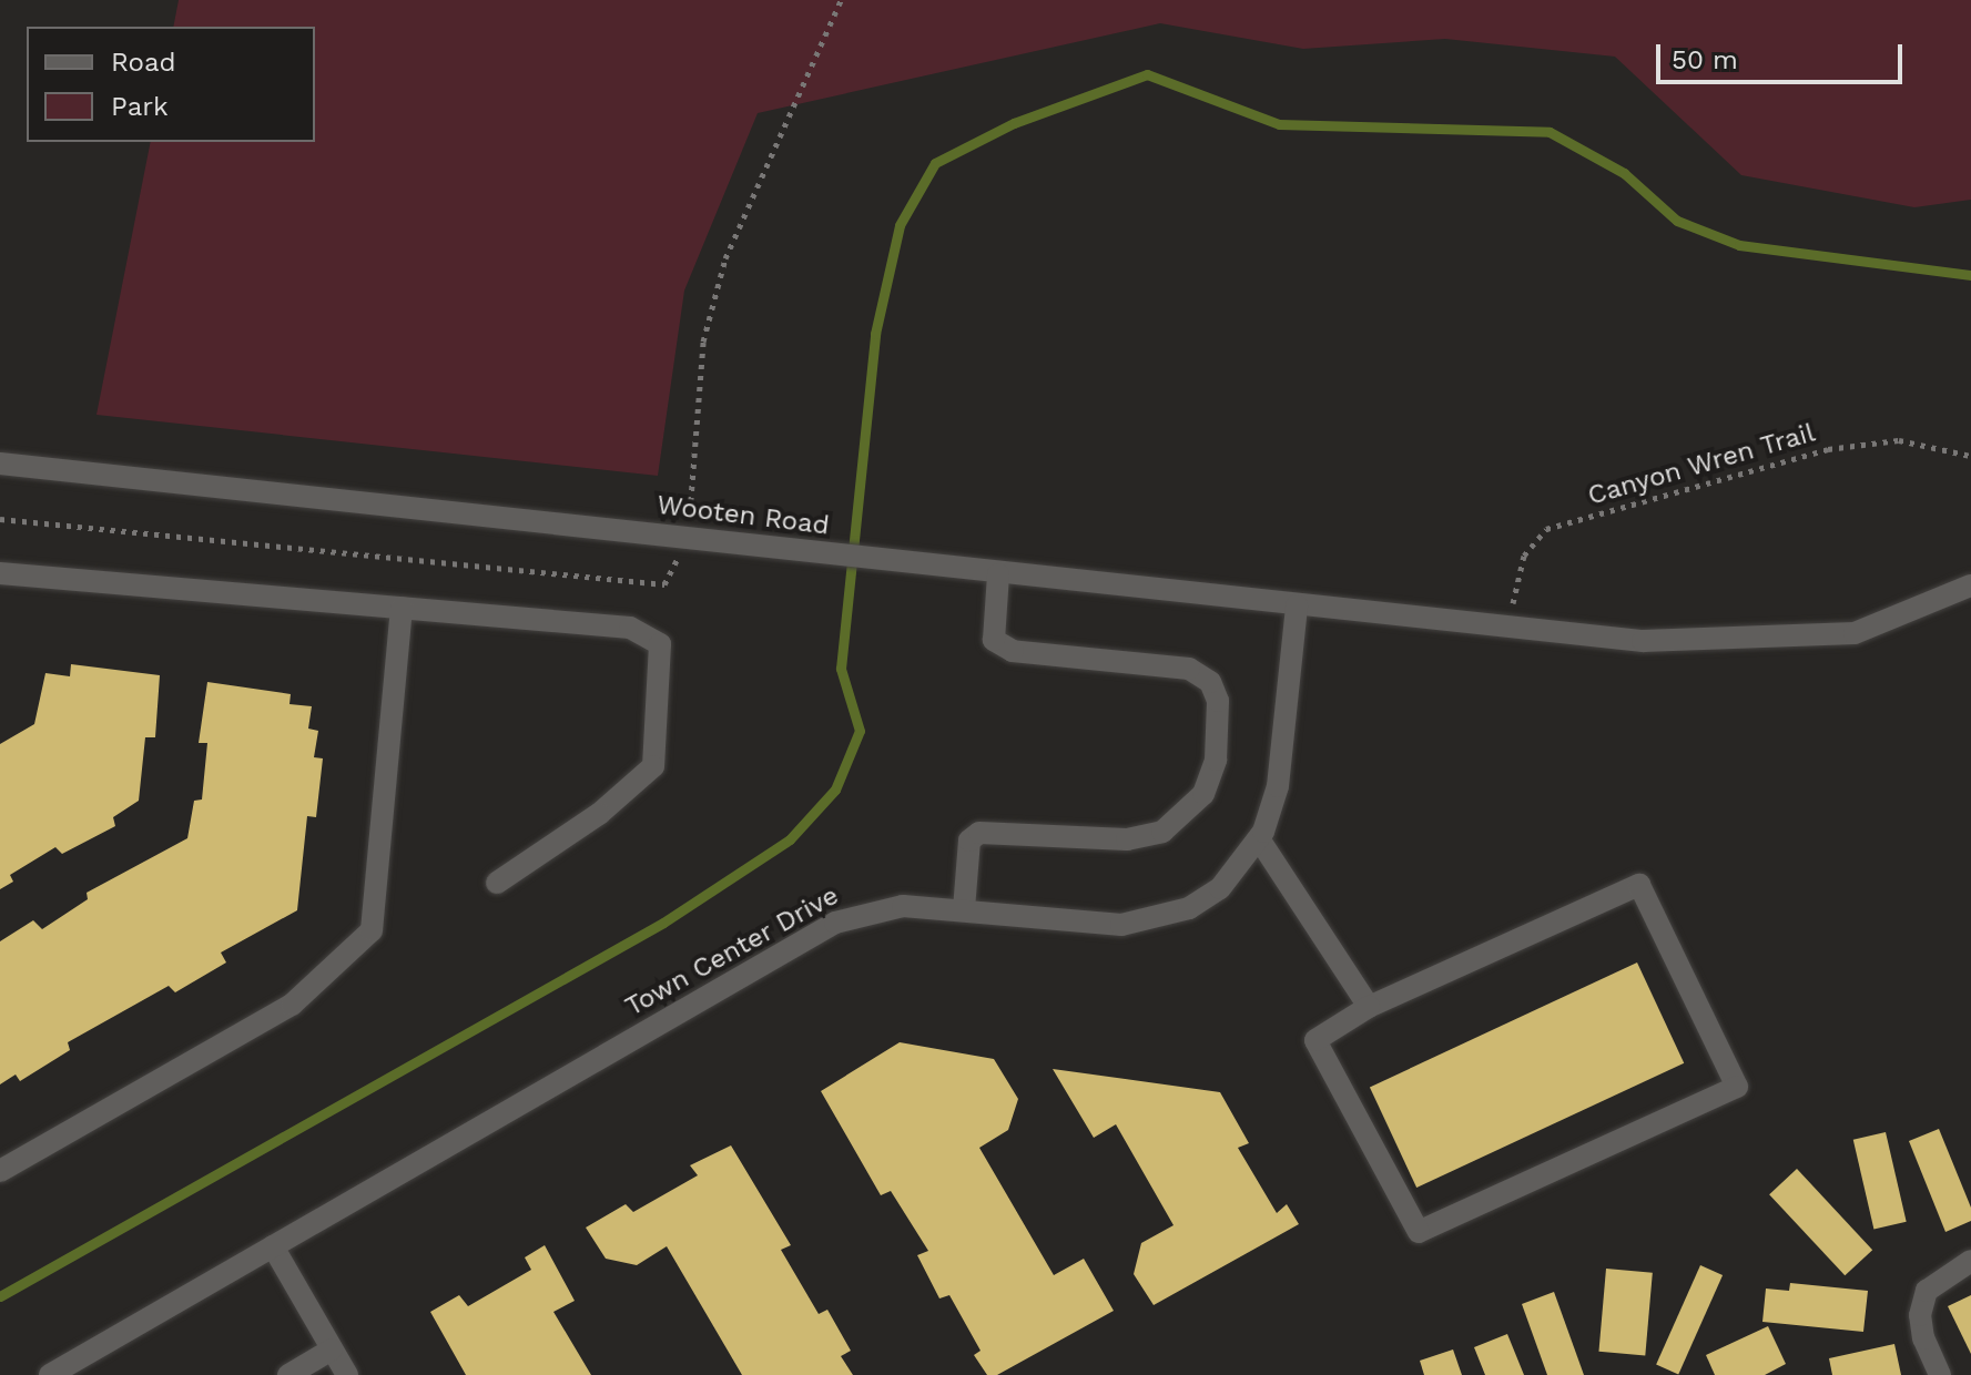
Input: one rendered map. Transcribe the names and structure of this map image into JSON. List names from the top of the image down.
{
  "streets": {
    "street": ["Wooten Road", "Town Center Drive"],
    "path": ["Canyon Wren Trail"]
  },
  "crossings": [
    ["Canyon Wren Trail", "Wooten Road"],
    ["Wooten Road", "Town Center Drive"]
  ],
  "legend": ["Road", "Park"],
  "scale_bar": "50 m"
}
